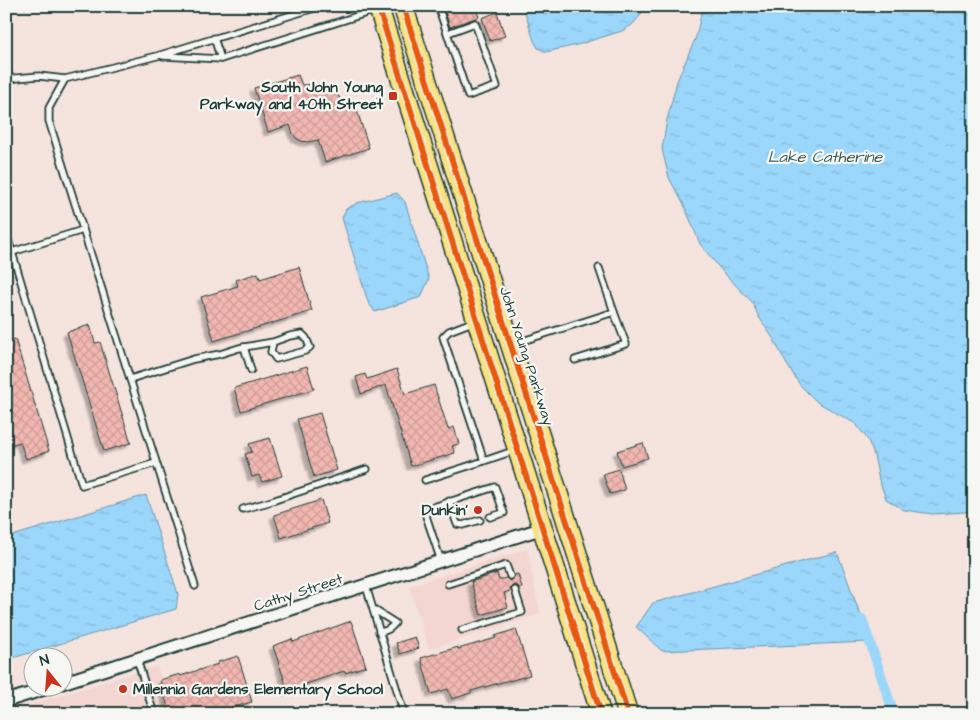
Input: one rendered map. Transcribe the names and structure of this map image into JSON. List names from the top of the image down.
{
  "streets": {
    "highway": ["John Young Parkway"],
    "street": ["Cathy Street"]
  },
  "water": ["Lake Catherine"],
  "places": {
    "transit": ["South John Young Parkway and 40th Street"],
    "other": ["Dunkin'", "Millennia Gardens Elementary School"]
  },
  "north": "top"
}
